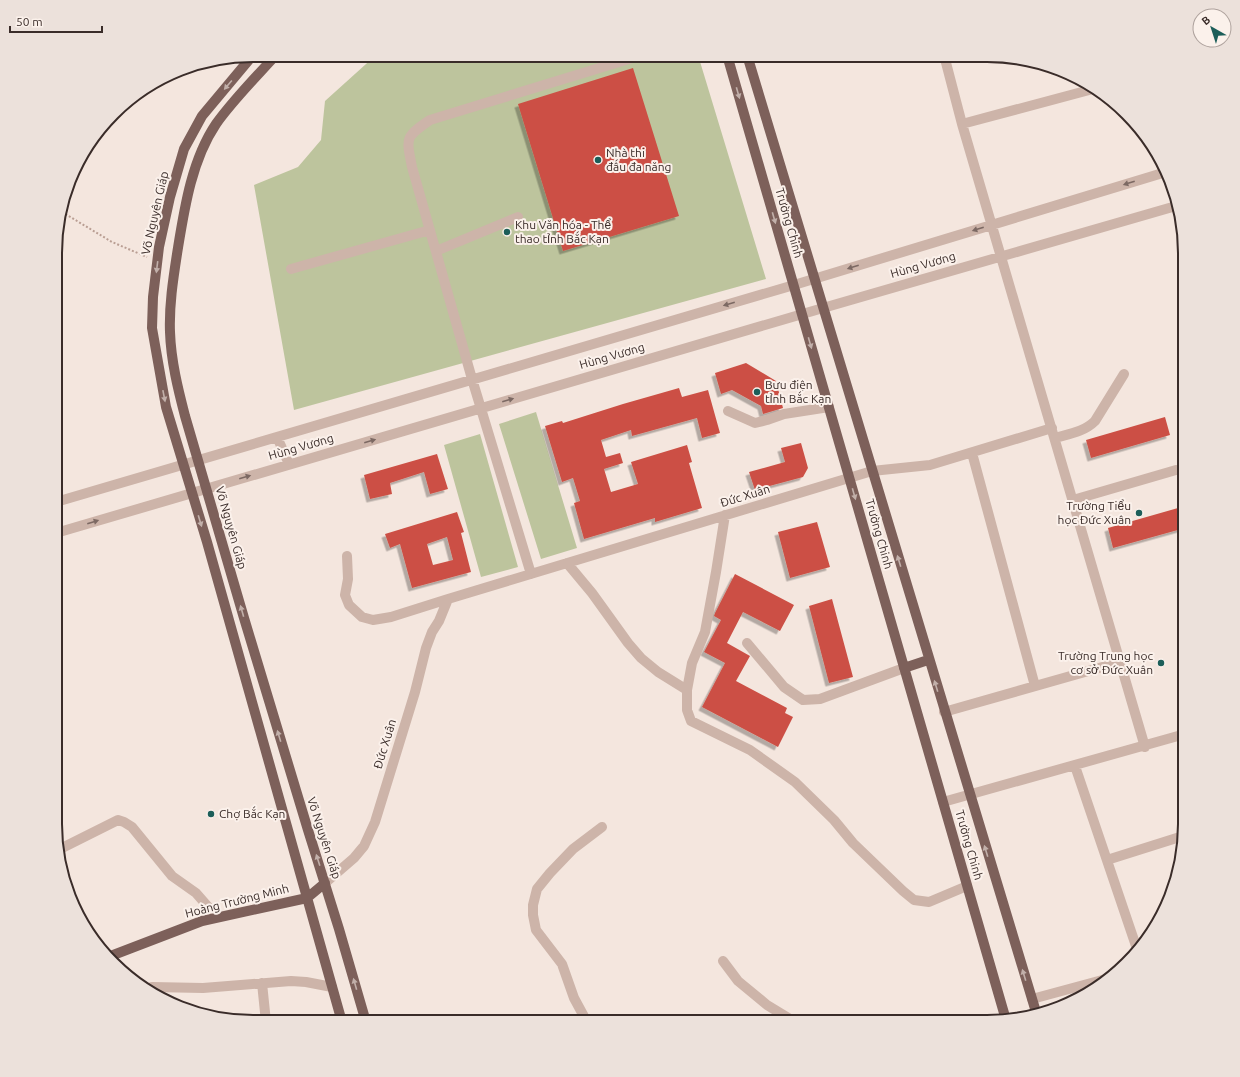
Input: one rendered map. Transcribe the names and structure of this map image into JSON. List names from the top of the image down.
{
  "streets": {
    "main road": ["Võ Nguyên Giáp", "Trường Chinh", "Hoàng Trường Minh"],
    "street": ["Hùng Vương", "Đức Xuân"]
  },
  "crossings": [
    ["Võ Nguyên Giáp", "Hùng Vương"],
    ["Võ Nguyên Giáp", "Đức Xuân"],
    ["Võ Nguyên Giáp", "Hoàng Trường Minh"],
    ["Trường Chinh", "Hùng Vương"],
    ["Trường Chinh", "Đức Xuân"],
    ["Đức Xuân", "Hoàng Trường Minh"]
  ],
  "places": [
    "Nhà thi đấu đa năng",
    "Khu Văn hóa - Thể thao tỉnh Bắc Kạn",
    "Bưu điện tỉnh Bắc Kạn",
    "Trường Tiểu học Đức Xuân",
    "Trường Trung học cơ sở Đức Xuân",
    "Chợ Bắc Kạn"
  ],
  "scale_bar": "50 m",
  "north": "top left"
}
